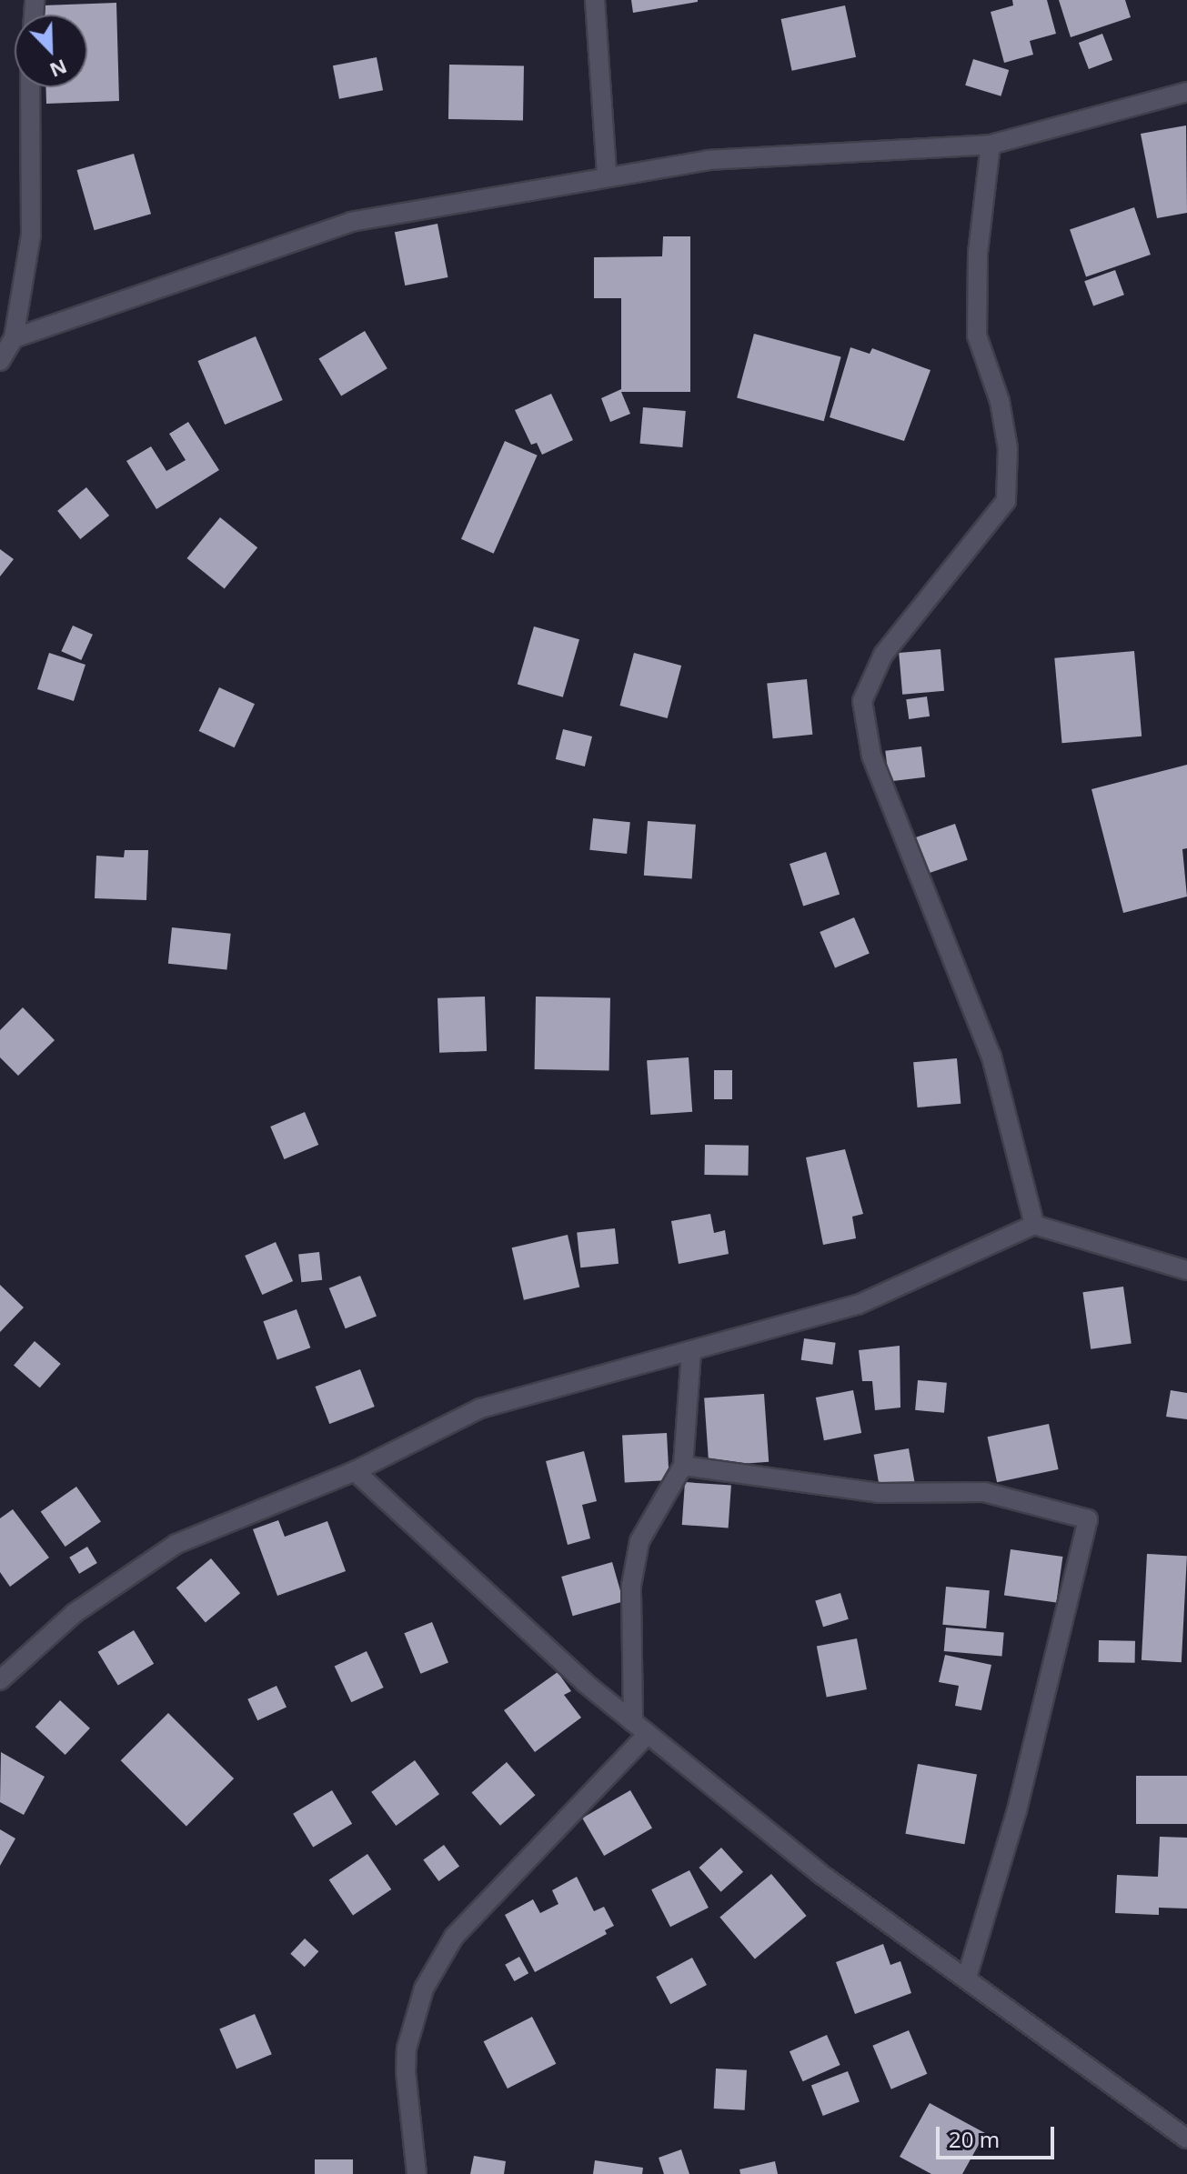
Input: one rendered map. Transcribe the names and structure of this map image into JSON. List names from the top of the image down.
{
  "scale_bar": "20 m",
  "north": "bottom right"
}
